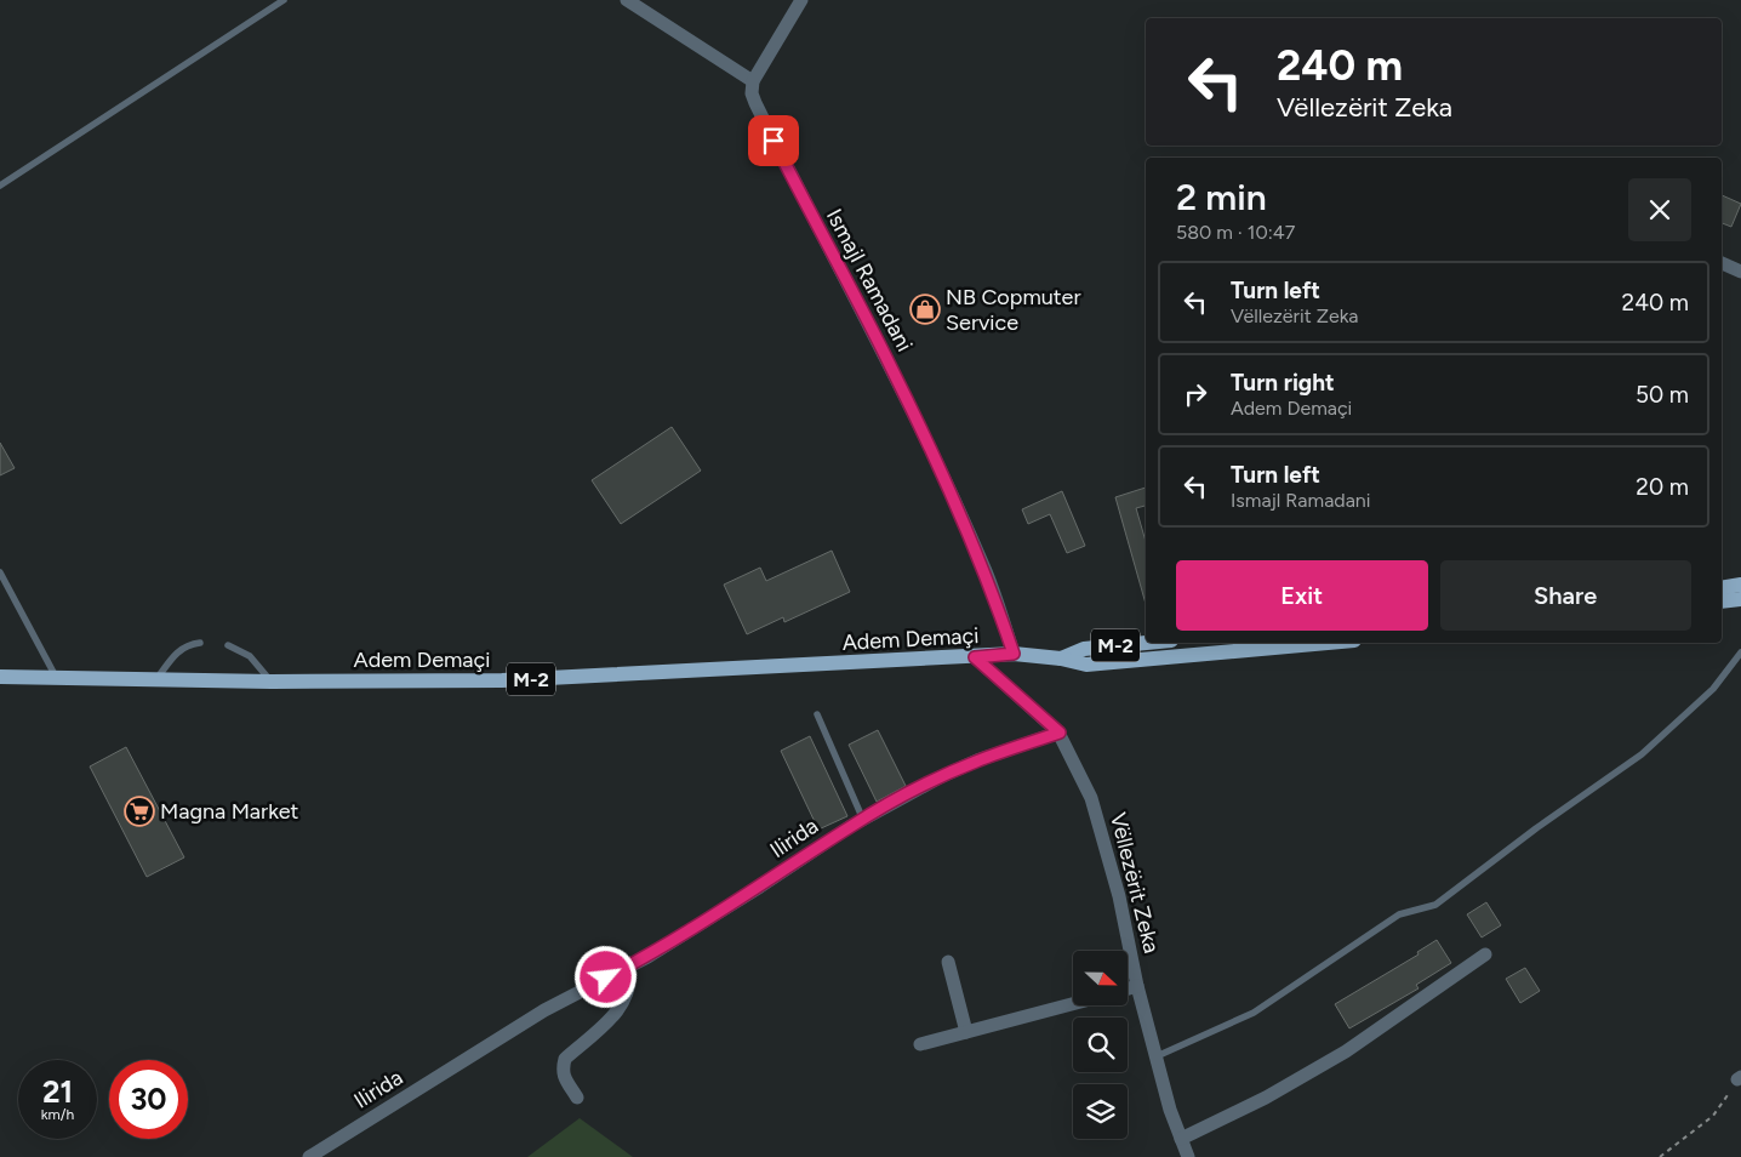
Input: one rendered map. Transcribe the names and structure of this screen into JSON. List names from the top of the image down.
{
  "streets": {
    "main road": ["Adem Demaçi", "M-2"],
    "street": ["Ismajl Ramadani", "Ilirida", "Vëllezërit Zeka"]
  },
  "crossings": [
    ["Ismajl Ramadani", "Adem Demaçi"],
    ["Adem Demaçi", "Vëllezërit Zeka"],
    ["Ilirida", "Vëllezërit Zeka"]
  ],
  "places": {
    "shop": ["NB Copmuter Service"],
    "supermarket": ["Magna Market"]
  },
  "north": "right",
  "page": {
    "turn": ["240 m", "Vëllezërit Zeka"],
    "heading": ["2 min", "580 m · 10:47"],
    "list": [
      {
        "name": "Turn left",
        "note": "Vëllezërit Zeka",
        "value": "240 m"
      },
      {
        "name": "Turn right",
        "note": "Adem Demaçi",
        "value": "50 m"
      },
      {
        "name": "Turn left",
        "note": "Ismajl Ramadani",
        "value": "20 m"
      }
    ],
    "buttons": ["Exit", "Share"],
    "speed": "21 km/h",
    "limit": "30"
  }
}
